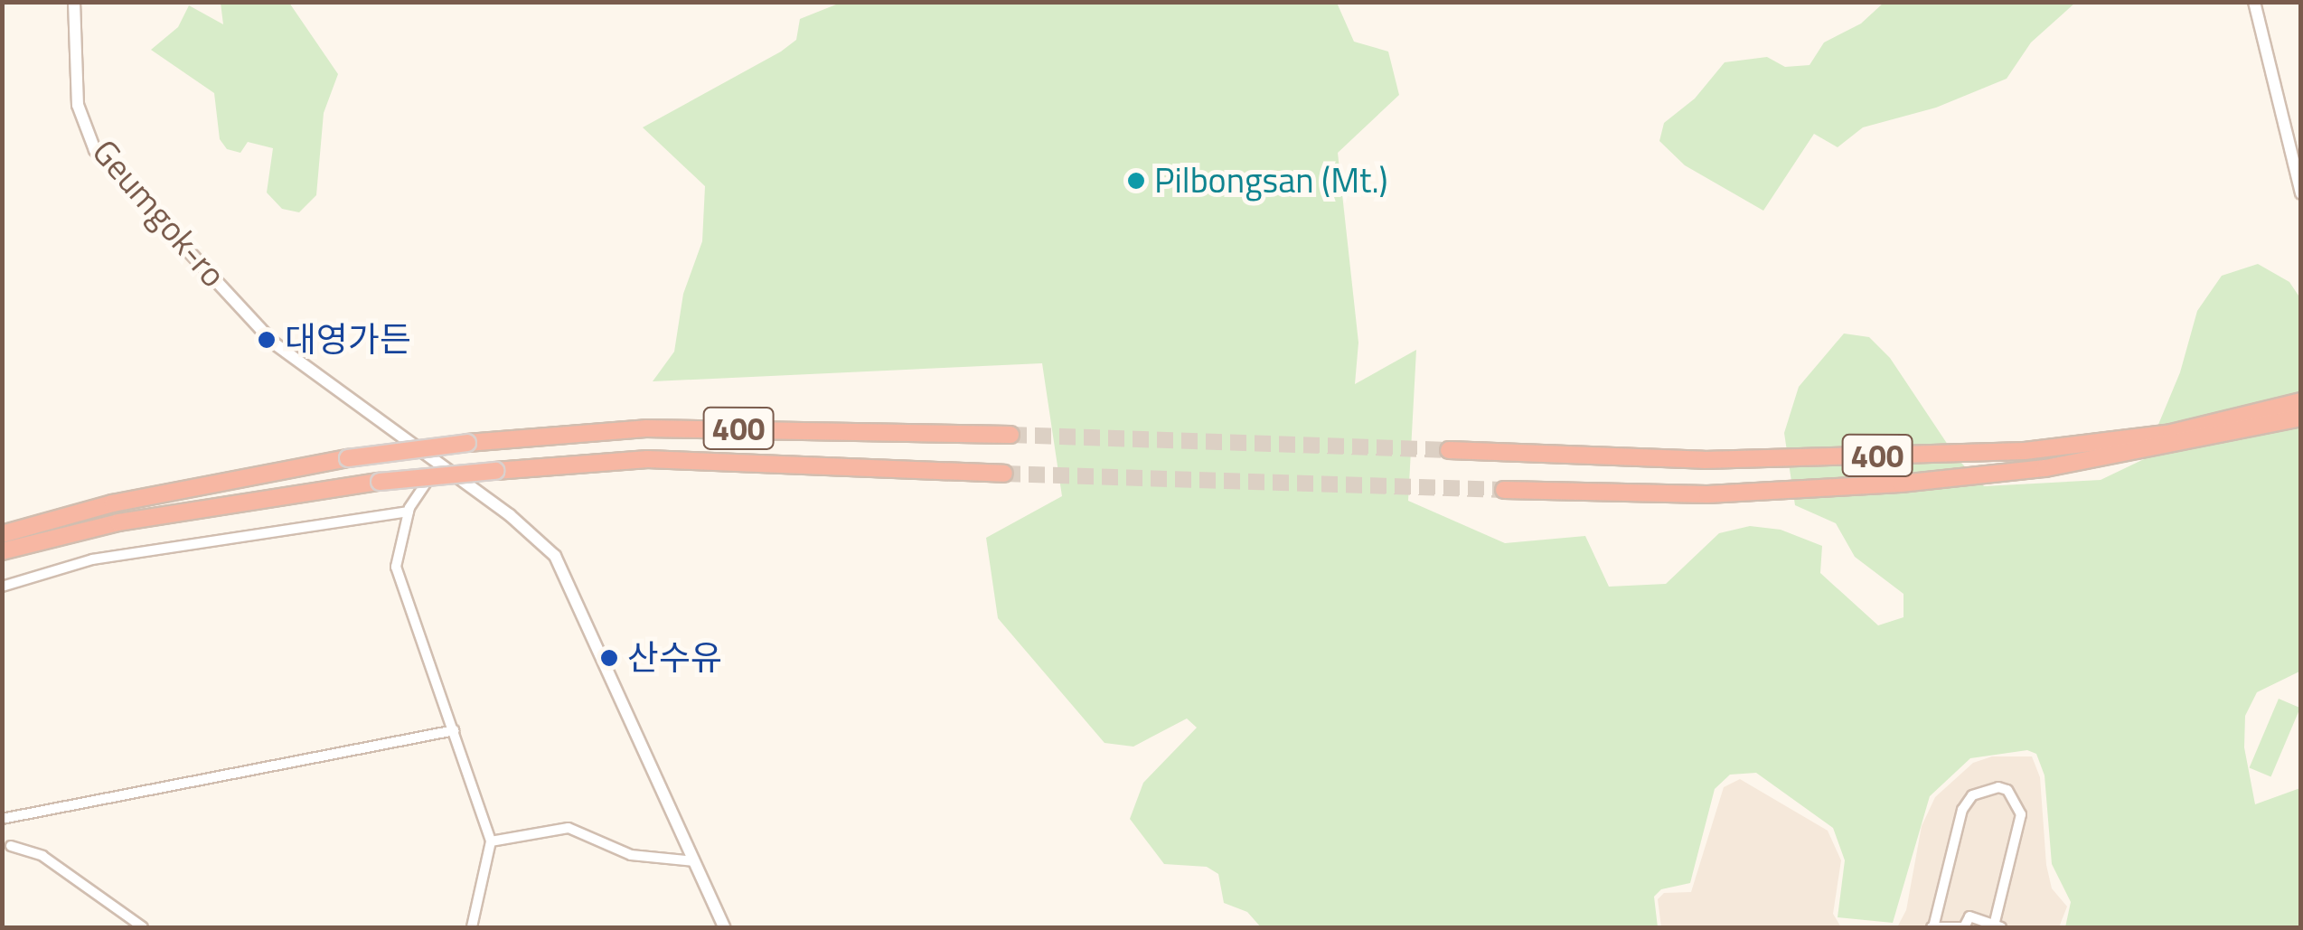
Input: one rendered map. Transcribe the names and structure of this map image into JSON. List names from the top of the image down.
{
  "streets": {
    "highway": ["400"],
    "street": ["Geumgok-ro"]
  },
  "places": ["Pilbongsan (Mt.)", "대영가든", "산수유"]
}
